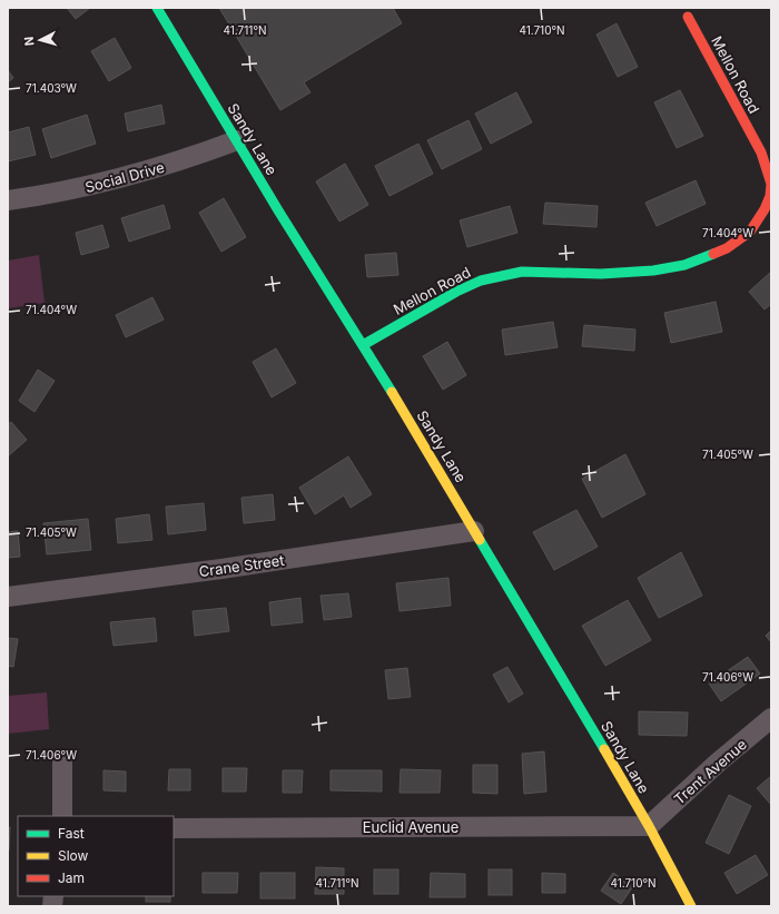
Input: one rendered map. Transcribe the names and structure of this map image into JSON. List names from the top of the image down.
{
  "streets": {
    "main road": ["Mellon Road", "Sandy Lane"],
    "street": [
      "Social Drive",
      "Crane Street",
      "Trent Avenue",
      "Euclid Avenue"
    ]
  },
  "crossings": [
    ["Mellon Road", "Sandy Lane"],
    ["Sandy Lane", "Social Drive"],
    ["Sandy Lane", "Crane Street"],
    ["Sandy Lane", "Trent Avenue"],
    ["Sandy Lane", "Euclid Avenue"],
    ["Trent Avenue", "Euclid Avenue"]
  ],
  "legend": ["Fast", "Slow", "Jam"],
  "north": "left",
  "coordinates": [
    "41.711°N",
    "41.710°N",
    "71.403°W",
    "71.404°W",
    "71.405°W",
    "71.406°W"
  ]
}
